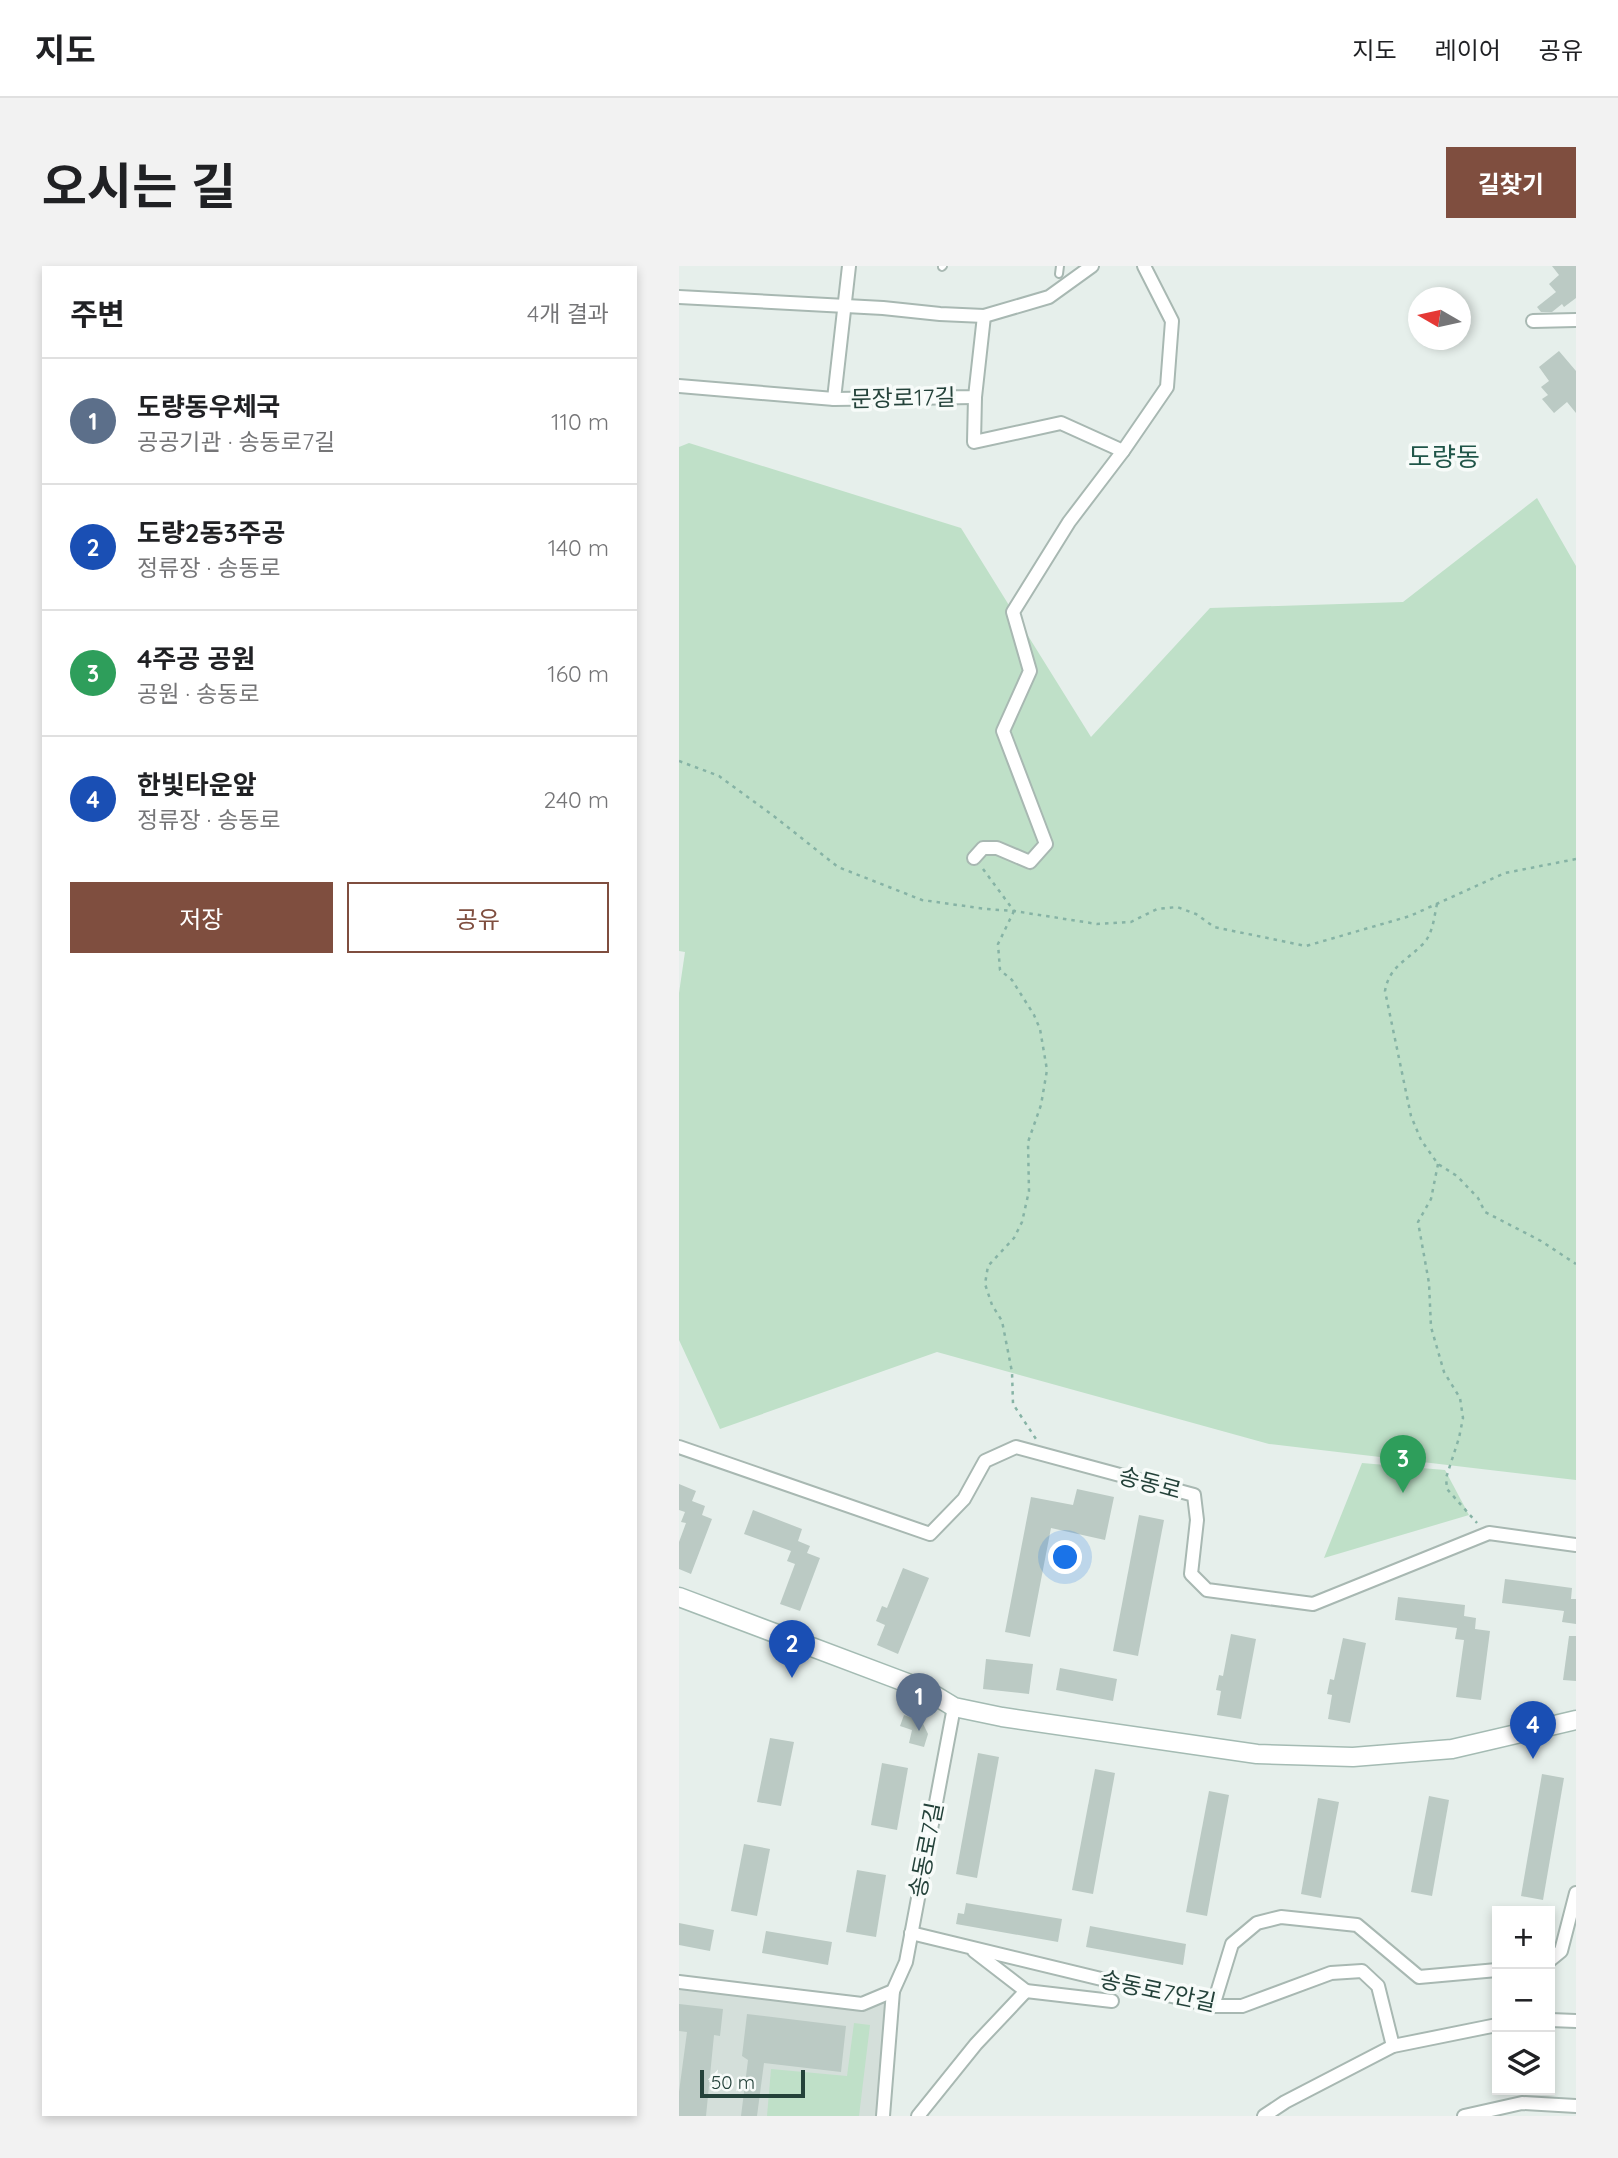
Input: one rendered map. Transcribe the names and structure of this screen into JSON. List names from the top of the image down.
{
  "streets": {
    "street": [
      "문장로17길",
      "송동로",
      "송동로7길",
      "송동로7안길"
    ]
  },
  "crossings": [
    ["송동로7길", "송동로7안길"]
  ],
  "districts": ["도량동"],
  "scale_bar": "50 m",
  "north": "left",
  "page": {
    "header": "지도",
    "nav": ["지도", "레이어", "공유"],
    "title": "오시는 길",
    "buttons": [
      "길찾기",
      ["저장", "공유"]
    ],
    "heading": ["주변", "4개 결과"],
    "list": [
      {
        "mark": "1",
        "name": "도량동우체국",
        "note": "공공기관 · 송동로7길",
        "value": "110 m"
      },
      {
        "mark": "2",
        "name": "도량2동3주공",
        "note": "정류장 · 송동로",
        "value": "140 m"
      },
      {
        "mark": "3",
        "name": "4주공 공원",
        "note": "공원 · 송동로",
        "value": "160 m"
      },
      {
        "mark": "4",
        "name": "한빛타운앞",
        "note": "정류장 · 송동로",
        "value": "240 m"
      }
    ],
    "pins": [
      "3",
      "2",
      "1",
      "4"
    ],
    "map_buttons": ["+", "−"],
    "scale": "50 m"
  }
}
